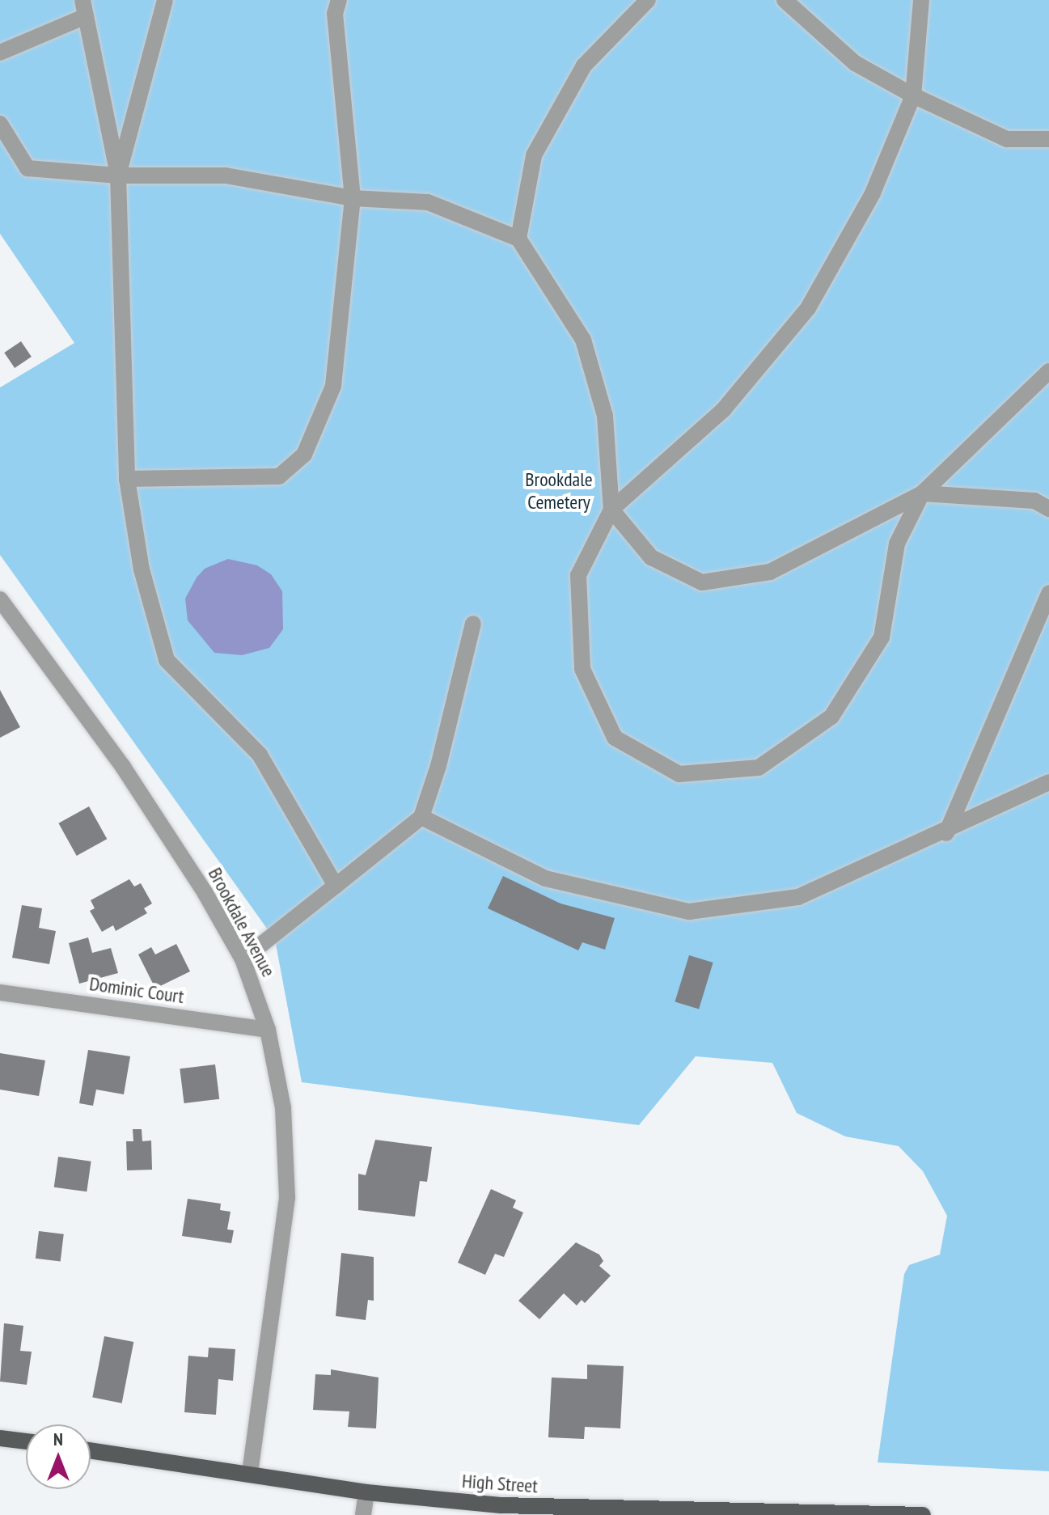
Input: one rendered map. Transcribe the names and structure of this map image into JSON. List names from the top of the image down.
{
  "streets": {
    "main road": ["High Street"],
    "street": ["Brookdale Avenue", "Dominic Court"]
  },
  "crossings": [
    ["Brookdale Avenue", "Dominic Court"],
    ["Brookdale Avenue", "High Street"]
  ],
  "parks": ["Brookdale Cemetery"],
  "north": "top"
}
